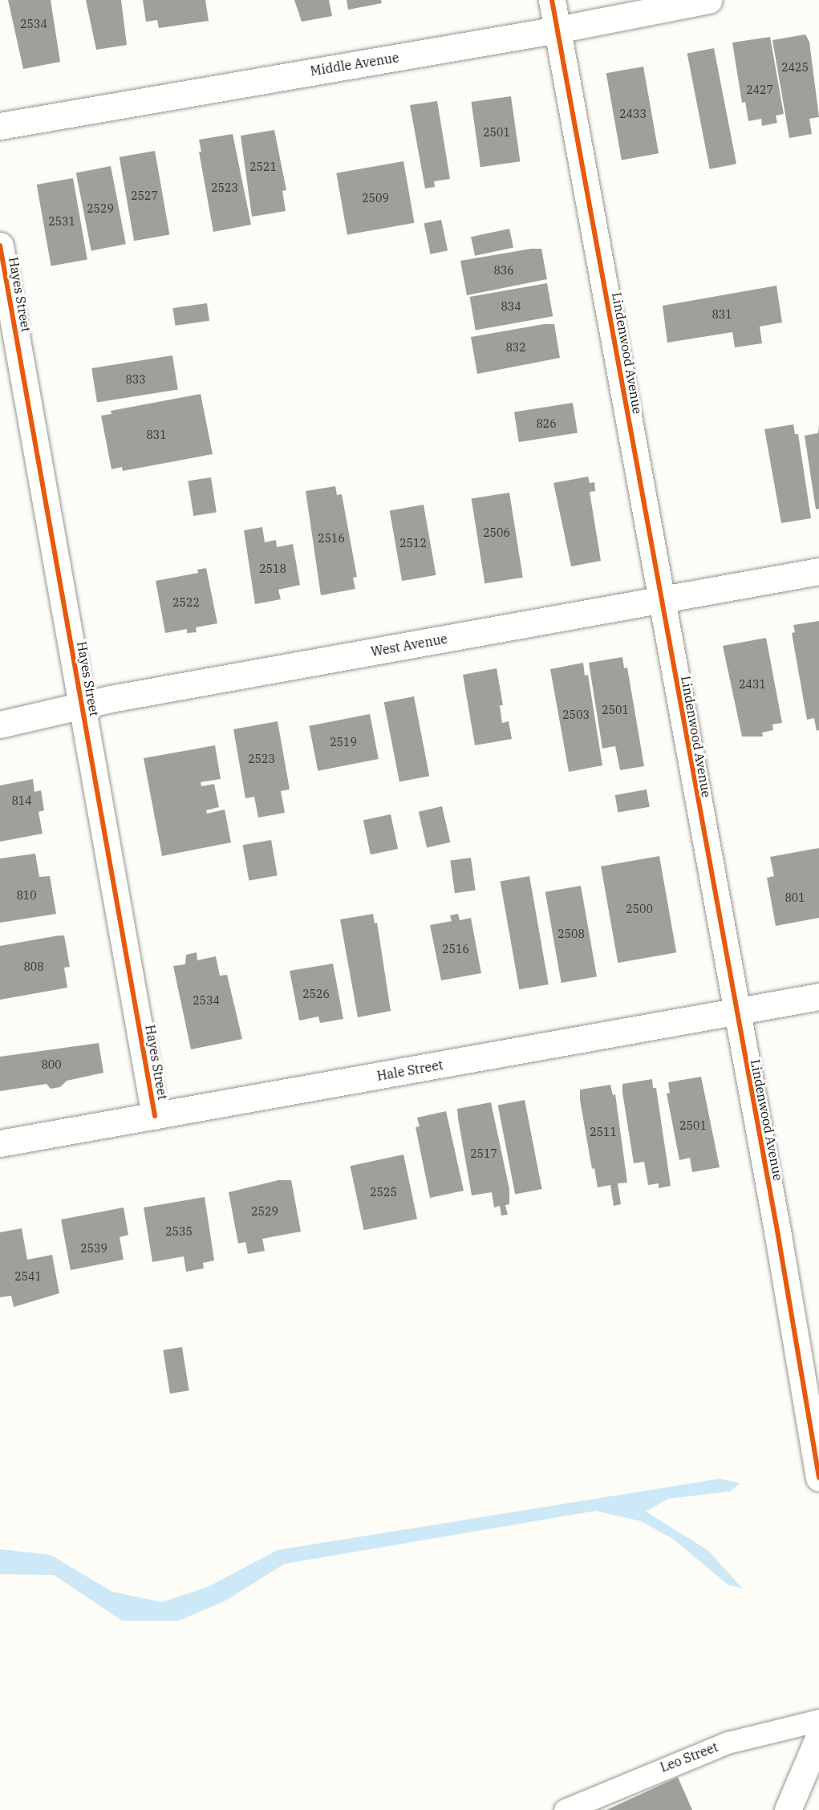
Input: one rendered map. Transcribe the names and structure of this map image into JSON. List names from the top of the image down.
{
  "streets": {
    "street": [
      "Middle Avenue",
      "Hayes Street",
      "Lindenwood Avenue",
      "West Avenue",
      "Hale Street"
    ],
    "lane": ["Leo Street"]
  },
  "crossings": [
    ["Middle Avenue", "Lindenwood Avenue"],
    ["Hayes Street", "West Avenue"],
    ["Hayes Street", "Hale Street"],
    ["Lindenwood Avenue", "West Avenue"],
    ["Lindenwood Avenue", "Hale Street"]
  ],
  "house_numbers": [
    "2534",
    "2425",
    "2427",
    "2433",
    "2501",
    "2521",
    "2523",
    "2527",
    "2509",
    "2529",
    "2531",
    "836",
    "834",
    "831",
    "832",
    "833",
    "826",
    "831",
    "2506",
    "2516",
    "2512",
    "2518",
    "2522",
    "2431",
    "2501",
    "2503",
    "2519",
    "2523",
    "814",
    "810",
    "801",
    "2500",
    "2508",
    "2516",
    "808",
    "2526",
    "2534",
    "800",
    "2501",
    "2511",
    "2517",
    "2525",
    "2529",
    "2535",
    "2539",
    "2541"
  ]
}
